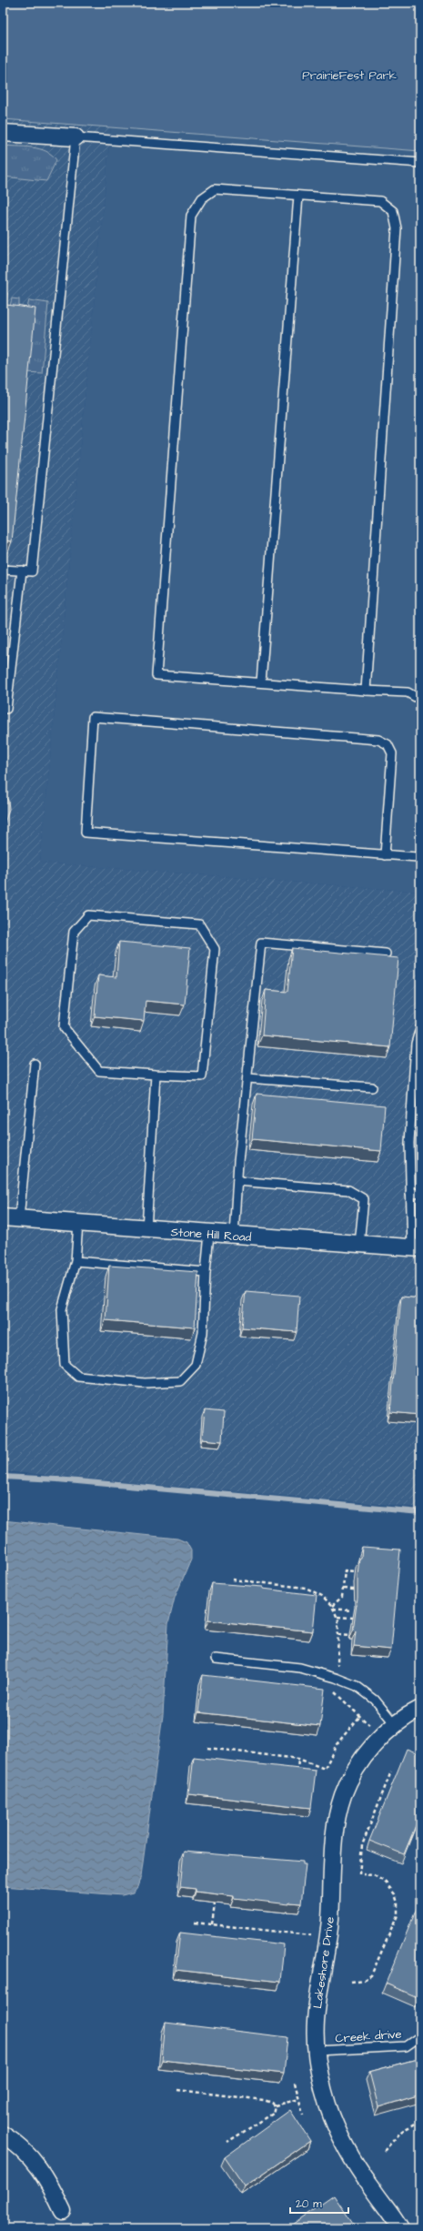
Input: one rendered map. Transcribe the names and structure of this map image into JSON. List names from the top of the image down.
{
  "streets": {
    "street": ["Stone Hill Road", "Lakeshore Drive"],
    "lane": ["Creek drive"]
  },
  "crossings": [
    ["Lakeshore Drive", "Creek drive"]
  ],
  "parks": ["PrairieFest Park"],
  "scale_bar": "20 m"
}
